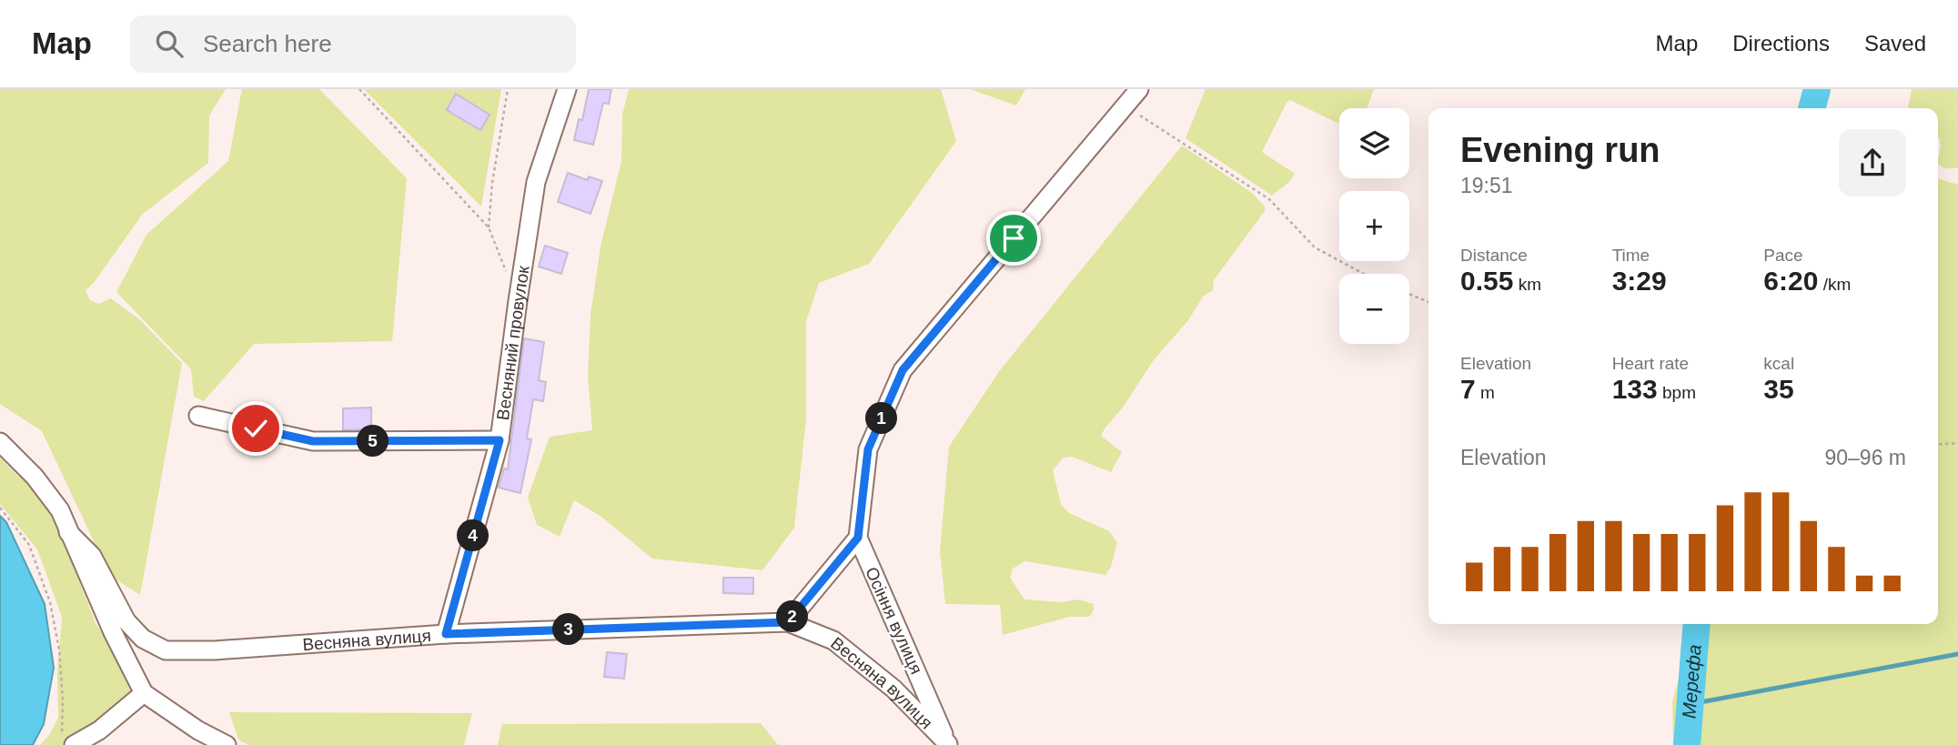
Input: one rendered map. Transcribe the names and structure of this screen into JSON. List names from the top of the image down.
{
  "streets": {
    "street": ["Весняний провулок", "Осіння вулиця", "Весняна вулиця"]
  },
  "crossings": [
    ["Весняний провулок", "Весняна вулиця"],
    ["Осіння вулиця", "Весняна вулиця"]
  ],
  "water": ["Мерефа"],
  "page": {
    "header": "Map",
    "search": "Search here",
    "nav": ["Map", "Directions", "Saved"],
    "map_buttons": ["+", "−"],
    "heading": ["Evening run", "19:51"],
    "stats": [
      ["Distance", "0.55 km"],
      ["Time", "3:29"],
      ["Pace", "6:20 /km"],
      ["Elevation", "7 m"],
      ["Heart rate", "133 bpm"],
      ["kcal", "35"]
    ],
    "pins": [
      "1",
      "5",
      "4",
      "2",
      "3"
    ],
    "chart": ["Elevation", "90–96 m"]
  }
}
